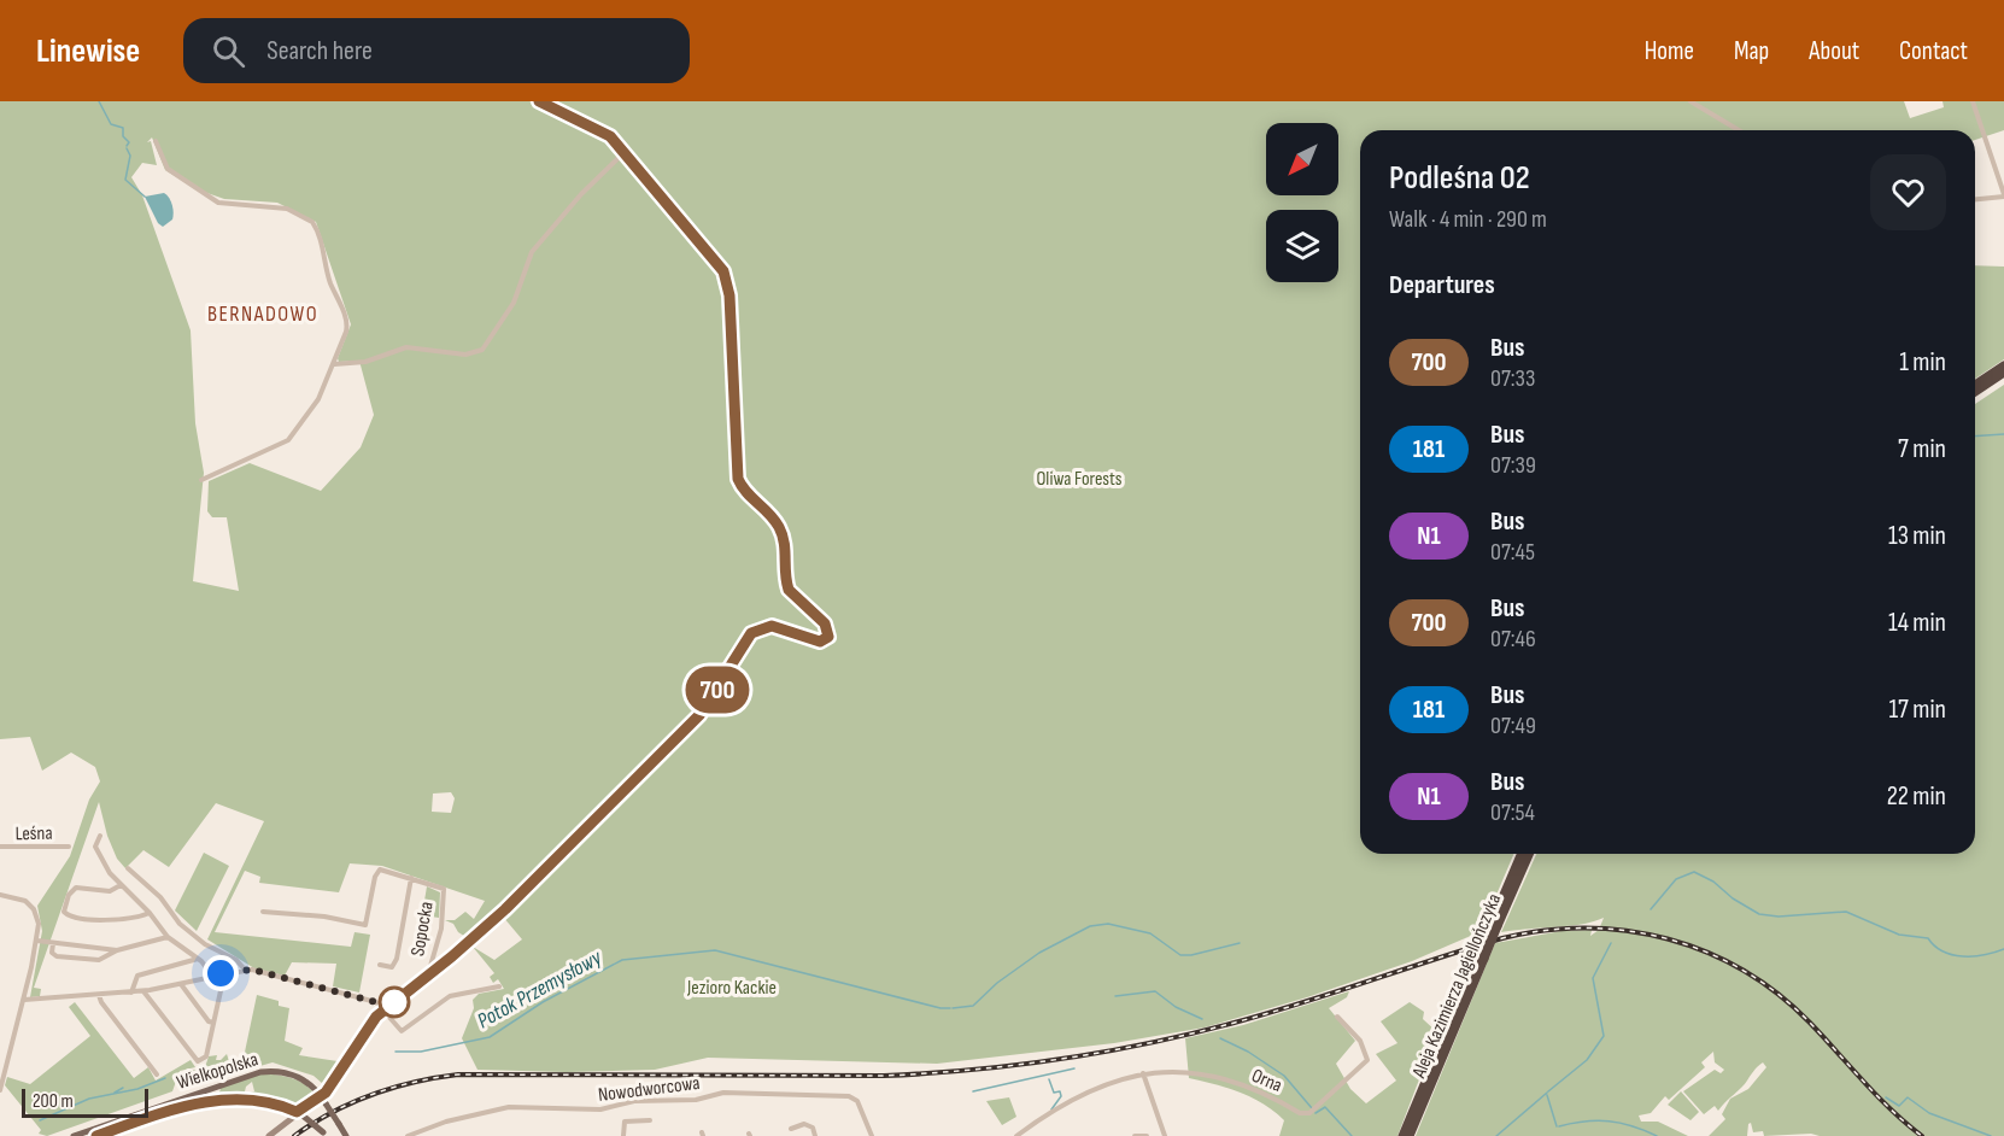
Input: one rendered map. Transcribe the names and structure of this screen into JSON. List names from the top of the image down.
{
  "streets": {
    "highway": ["Aleja Kazimierza Jagiellończyka"],
    "main road": ["Sopocka", "Wielkopolska"],
    "street": ["Leśna", "Orna", "Nowodworcowa"]
  },
  "crossings": [
    ["Sopocka", "Wielkopolska"]
  ],
  "districts": ["BERNADOWO"],
  "water": ["Potok Przemysłowy"],
  "parks": ["Oliwa Forests", "Jezioro Kackie"],
  "lines": ["bus line 700"],
  "scale_bar": "200 m",
  "north": "bottom left",
  "page": {
    "header": "Linewise",
    "search": "Search here",
    "nav": [
      "Home",
      "Map",
      "About",
      "Contact"
    ],
    "on_map": "700",
    "heading": [
      ["Podleśna 02", "Walk · 4 min · 290 m"],
      "Departures"
    ],
    "list": [
      {
        "mark": "700",
        "name": "Bus",
        "note": "07:33",
        "value": "1 min"
      },
      {
        "mark": "181",
        "name": "Bus",
        "note": "07:39",
        "value": "7 min"
      },
      {
        "mark": "N1",
        "name": "Bus",
        "note": "07:45",
        "value": "13 min"
      },
      {
        "mark": "700",
        "name": "Bus",
        "note": "07:46",
        "value": "14 min"
      },
      {
        "mark": "181",
        "name": "Bus",
        "note": "07:49",
        "value": "17 min"
      },
      {
        "mark": "N1",
        "name": "Bus",
        "note": "07:54",
        "value": "22 min"
      }
    ],
    "scale": "200 m"
  }
}
